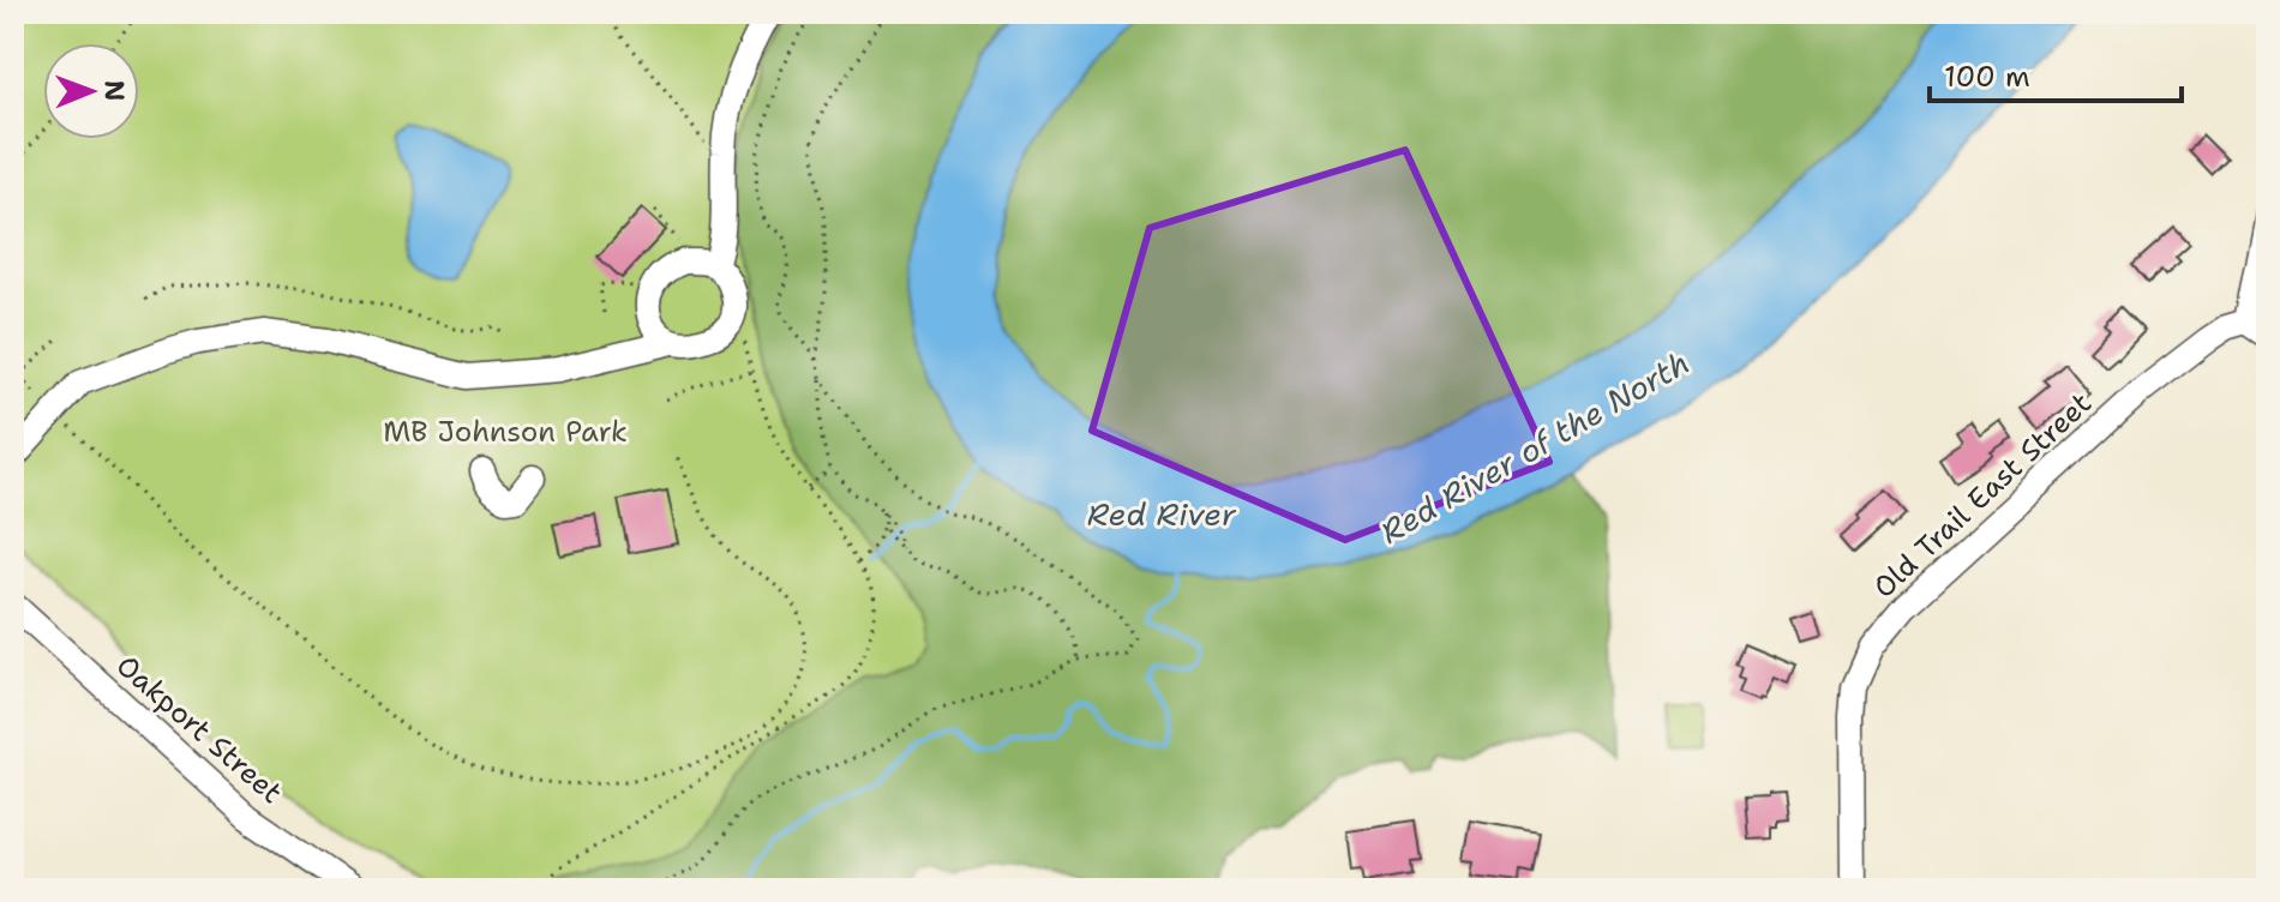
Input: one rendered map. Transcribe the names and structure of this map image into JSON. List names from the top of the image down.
{
  "streets": {
    "street": ["Old Trail East Street", "Oakport Street"]
  },
  "water": ["Red River of the North", "Red River"],
  "parks": ["MB Johnson Park"],
  "scale_bar": "100 m",
  "north": "right"
}
